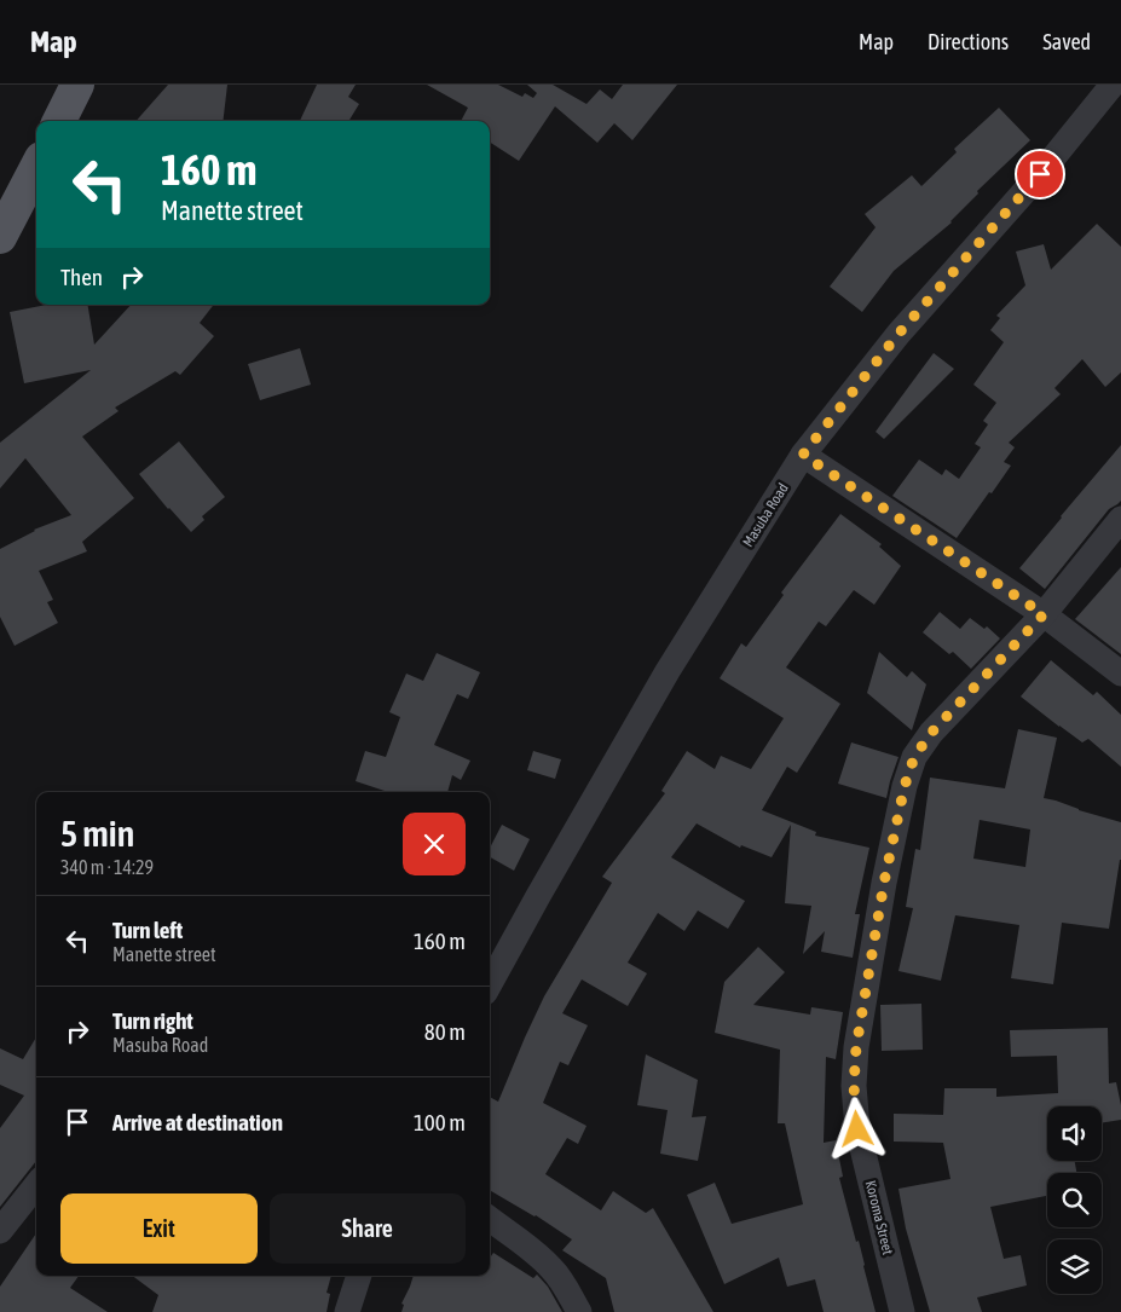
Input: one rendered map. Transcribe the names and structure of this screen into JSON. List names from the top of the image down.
{
  "streets": {
    "street": ["Masuba Road", "Koroma Street"]
  },
  "page": {
    "header": "Map",
    "nav": ["Map", "Directions", "Saved"],
    "turn": ["160 m", "Manette street"],
    "then": "Then",
    "heading": ["5 min", "340 m · 14:29"],
    "list": [
      {
        "name": "Turn left",
        "note": "Manette street",
        "value": "160 m"
      },
      {
        "name": "Turn right",
        "note": "Masuba Road",
        "value": "80 m"
      },
      {
        "name": "Arrive at destination",
        "value": "100 m"
      }
    ],
    "buttons": ["Exit", "Share"]
  }
}
